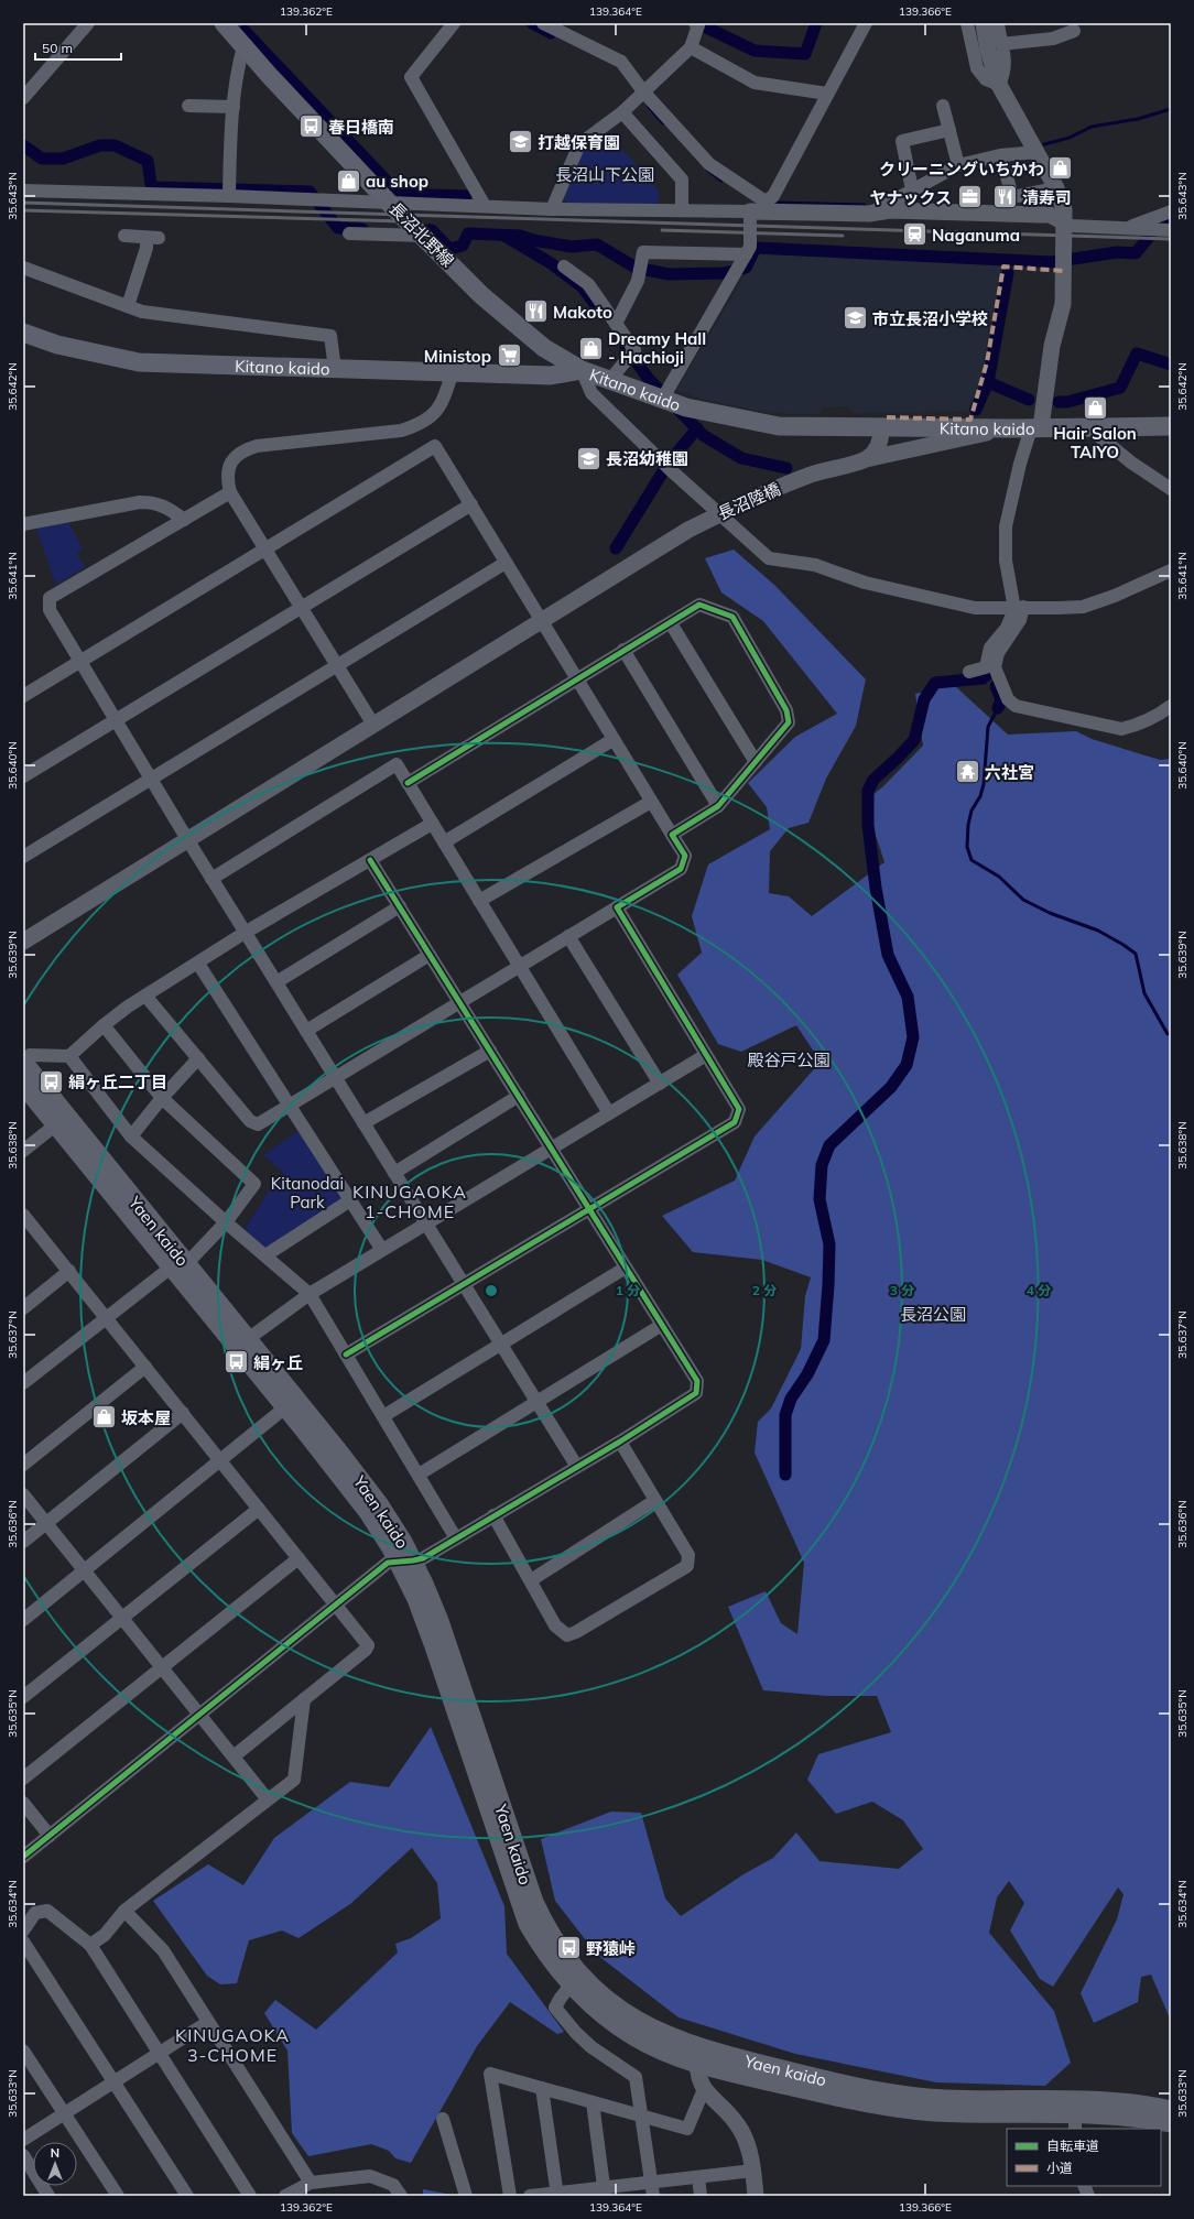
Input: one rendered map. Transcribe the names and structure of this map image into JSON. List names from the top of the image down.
{
  "streets": {
    "main road": ["長沼北野線", "Kitano kaido", "Yaen kaido"],
    "street": ["長沼陸橋"]
  },
  "crossings": [
    ["長沼北野線", "Kitano kaido"],
    ["Kitano kaido", "長沼陸橋"]
  ],
  "districts": ["KINUGAOKA 1-CHOME", "KINUGAOKA 3-CHOME"],
  "parks": [
    "長沼山下公園",
    "殿谷戸公園",
    "Kitanodai Park",
    "長沼公園"
  ],
  "places": {
    "bus stop": [
      "春日橋南",
      "絹ヶ丘二丁目",
      "絹ヶ丘",
      "野猿峠"
    ],
    "school or university": ["打越保育園", "市立長沼小学校", "長沼幼稚園"],
    "shop": [
      "クリーニングいちかわ",
      "au shop",
      "Dreamy Hall - Hachioji",
      "Hair Salon TAIYO",
      "坂本屋"
    ],
    "office": ["ヤナックス"],
    "restaurant": ["清寿司", "Makoto"],
    "station": ["Naganuma"],
    "supermarket": ["Ministop"],
    "temple": ["六社宮"]
  },
  "legend": ["自転車道", "小道"],
  "scale_bar": "50 m",
  "north": "top",
  "coordinates": [
    "139.362°E",
    "139.364°E",
    "139.366°E",
    "35.643°N",
    "35.642°N",
    "35.641°N",
    "35.640°N",
    "35.639°N",
    "35.638°N",
    "35.637°N",
    "35.636°N",
    "35.635°N",
    "35.634°N",
    "35.633°N"
  ],
  "rings": [
    "1 分",
    "2 分",
    "3 分",
    "4 分"
  ]
}
